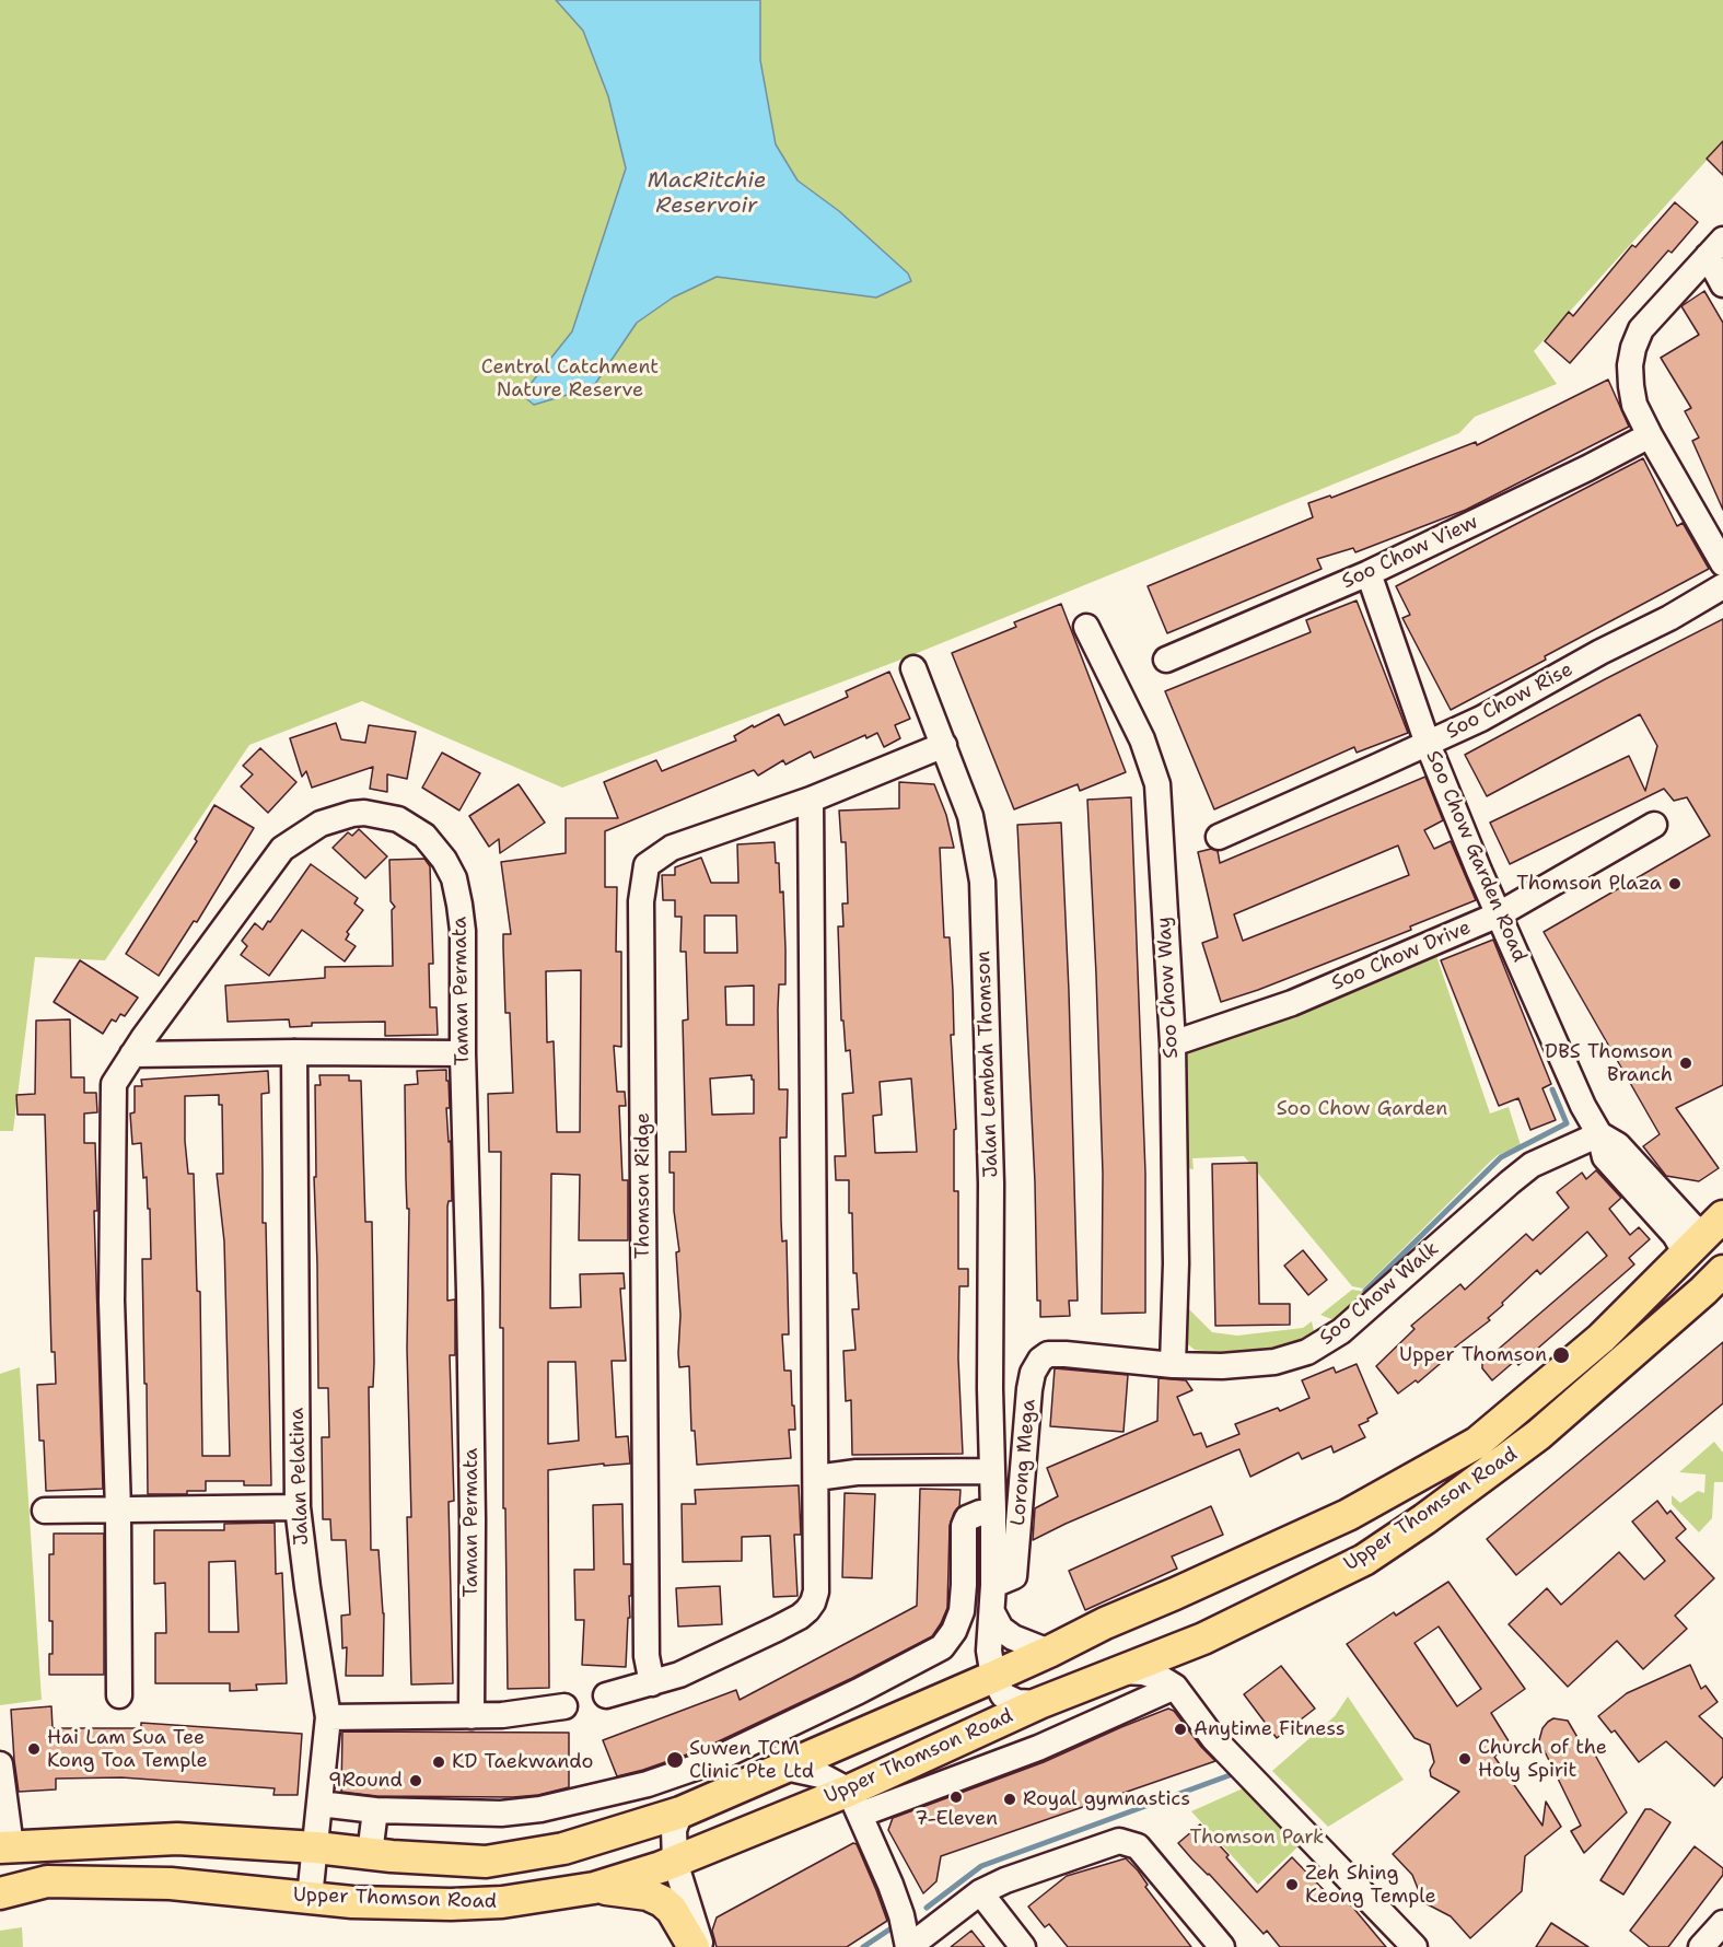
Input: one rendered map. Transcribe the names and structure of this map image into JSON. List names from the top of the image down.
{
  "streets": {
    "main road": ["Upper Thomson Road"],
    "street": [
      "Soo Chow View",
      "Soo Chow Rise",
      "Soo Chow Garden Road",
      "Soo Chow Drive",
      "Soo Chow Way",
      "Taman Permata",
      "Jalan Lembah Thomson",
      "Thomson Ridge",
      "Soo Chow Walk",
      "Lorong Mega",
      "Jalan Pelatina"
    ]
  },
  "crossings": [
    ["Soo Chow View", "Soo Chow Garden Road"],
    ["Soo Chow Rise", "Soo Chow Garden Road"],
    ["Soo Chow Garden Road", "Soo Chow Drive"],
    ["Soo Chow Garden Road", "Soo Chow Walk"],
    ["Soo Chow Garden Road", "Upper Thomson Road"],
    ["Soo Chow Drive", "Soo Chow Way"],
    ["Soo Chow Way", "Soo Chow Walk"],
    ["Jalan Lembah Thomson", "Thomson Ridge"],
    ["Soo Chow Walk", "Lorong Mega"],
    ["Jalan Pelatina", "Upper Thomson Road"]
  ],
  "water": ["MacRitchie Reservoir"],
  "parks": ["Central Catchment Nature Reserve", "Soo Chow Garden", "Thomson Park"],
  "places": [
    "Thomson Plaza",
    "DBS Thomson Branch",
    "Upper Thomson",
    "Anytime Fitness",
    "Hai Lam Sua Tee Kong Toa Temple",
    "Church of the Holy Spirit",
    "Suwen TCM Clinic Pte Ltd",
    "KD Taekwando",
    "9Round",
    "7-Eleven",
    "Royal gymnastics",
    "Zeh Shing Keong Temple"
  ]
}
